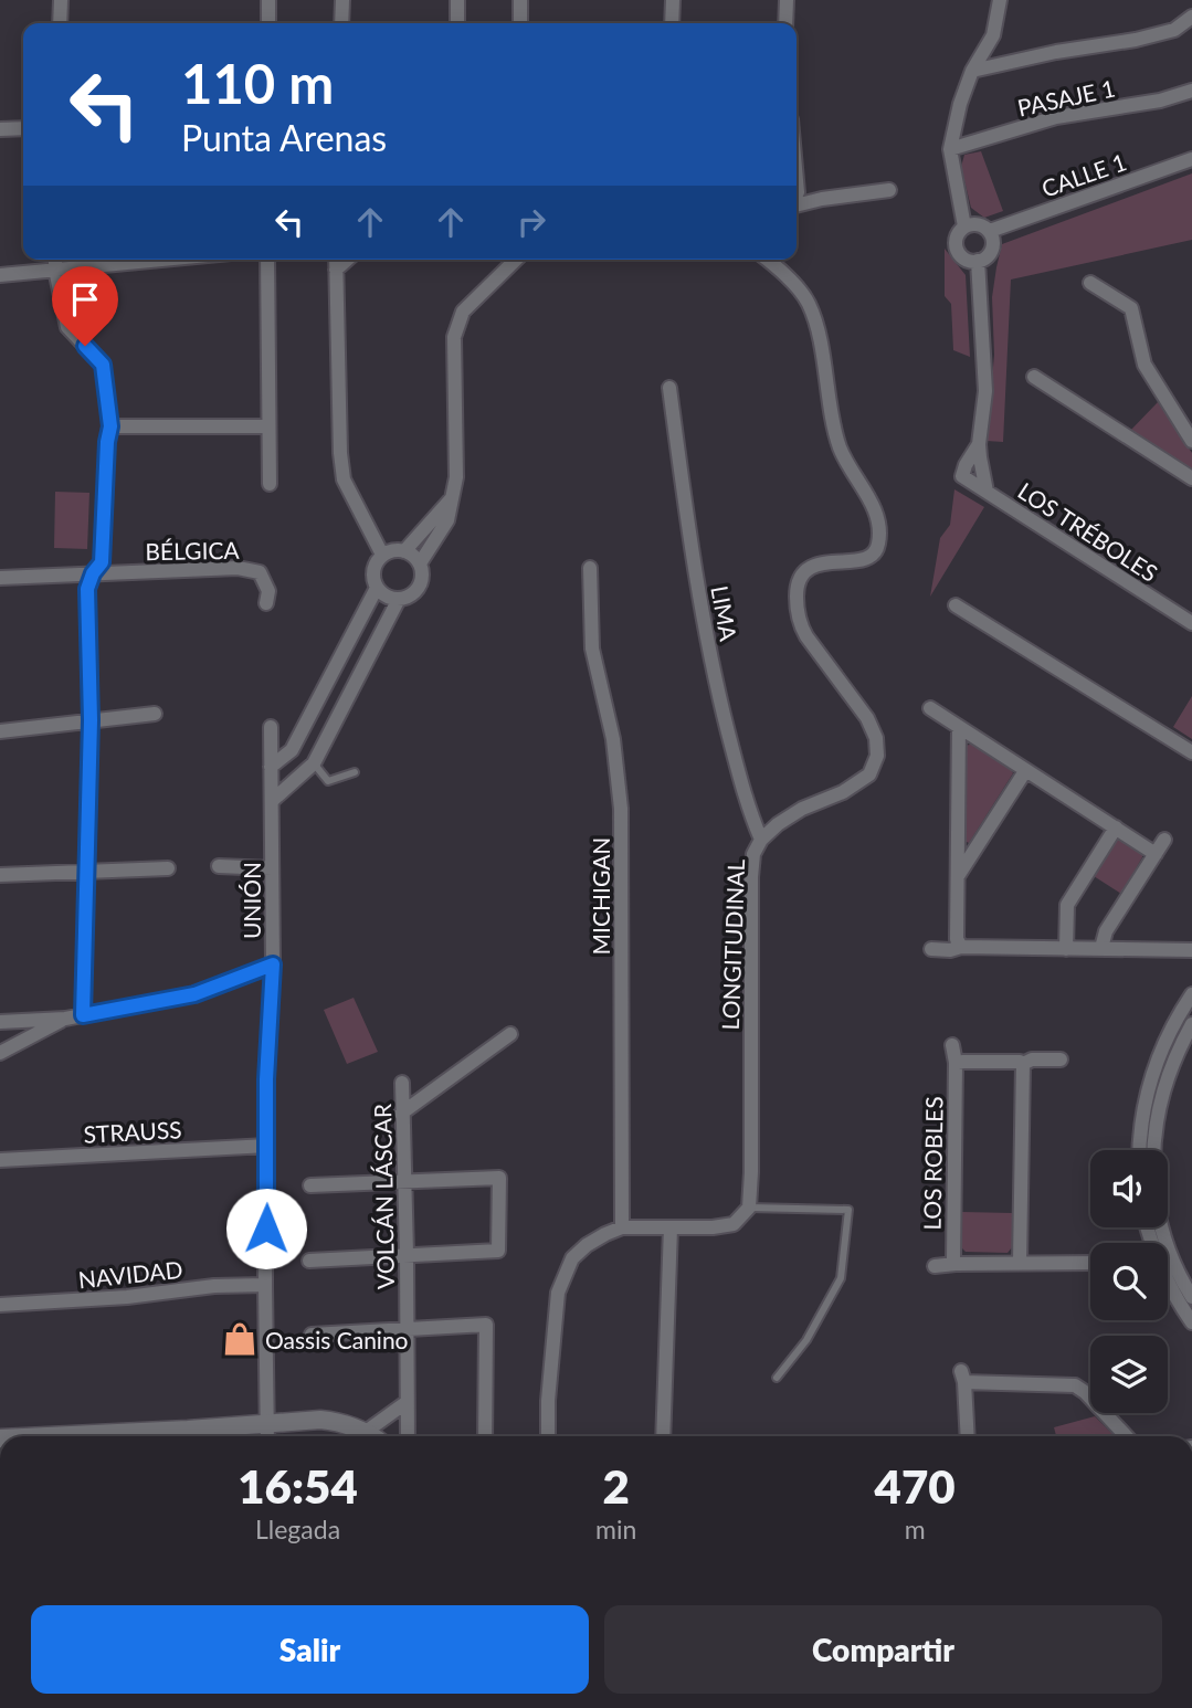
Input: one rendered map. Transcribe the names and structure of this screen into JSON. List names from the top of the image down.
{
  "streets": {
    "street": [
      "PASAJE 1",
      "CALLE 1",
      "LOS TRÉBOLES",
      "BÉLGICA",
      "LIMA",
      "MICHIGAN",
      "UNIÓN",
      "LONGITUDINAL",
      "STRAUSS",
      "LOS ROBLES",
      "VOLCÁN LÁSCAR",
      "NAVIDAD"
    ]
  },
  "crossings": [
    ["LIMA", "LONGITUDINAL"],
    ["UNIÓN", "STRAUSS"],
    ["UNIÓN", "NAVIDAD"]
  ],
  "places": {
    "shop": ["Oassis Canino"]
  },
  "page": {
    "turn": ["110 m", "Punta Arenas"],
    "eta": [
      "16:54",
      "Llegada",
      "2",
      "min",
      "470",
      "m"
    ],
    "buttons": ["Salir", "Compartir"]
  }
}
